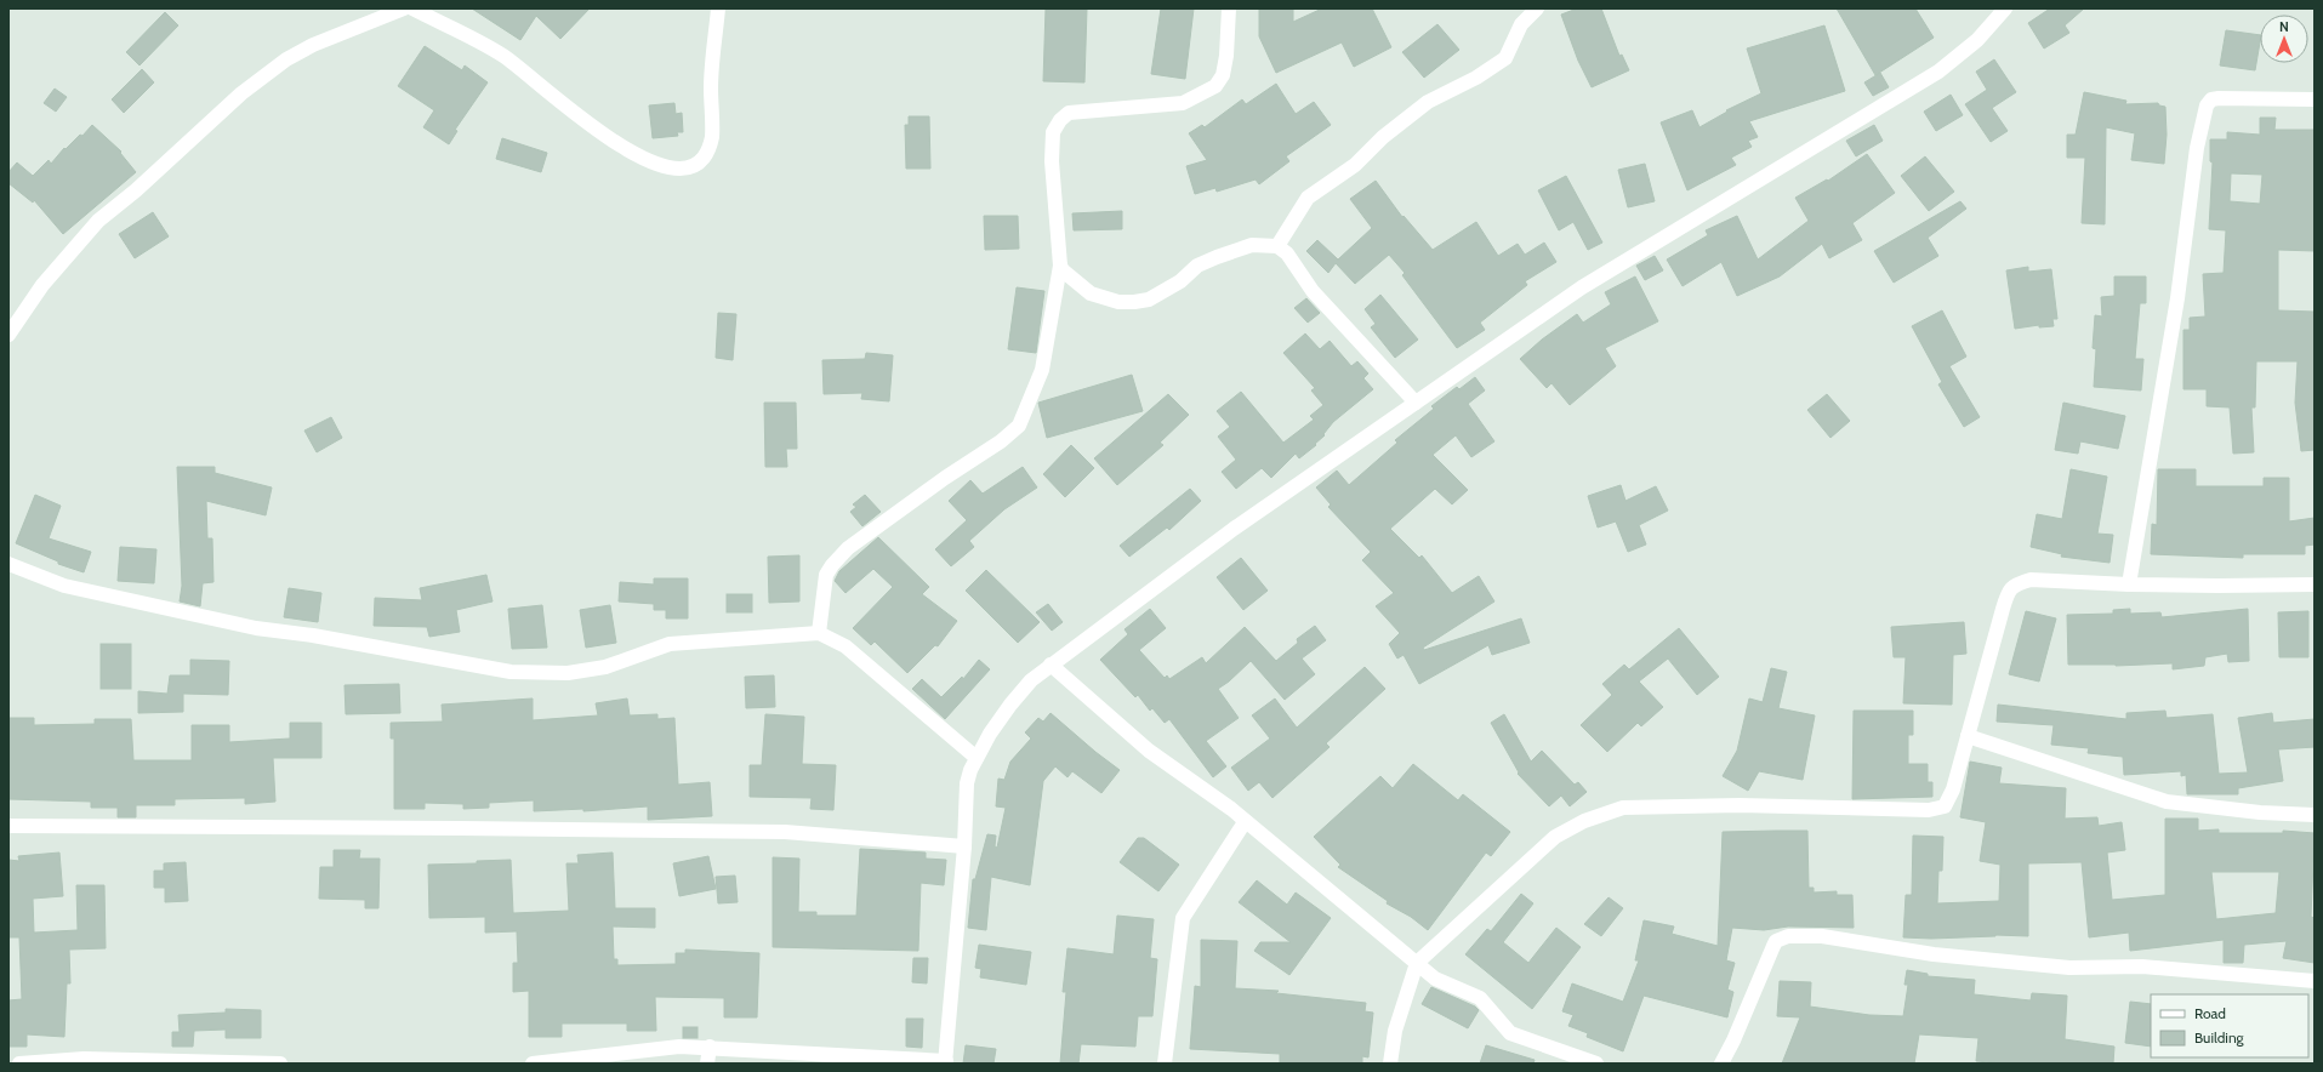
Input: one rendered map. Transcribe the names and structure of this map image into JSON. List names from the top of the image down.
{
  "legend": ["Road", "Building"],
  "north": "top"
}
